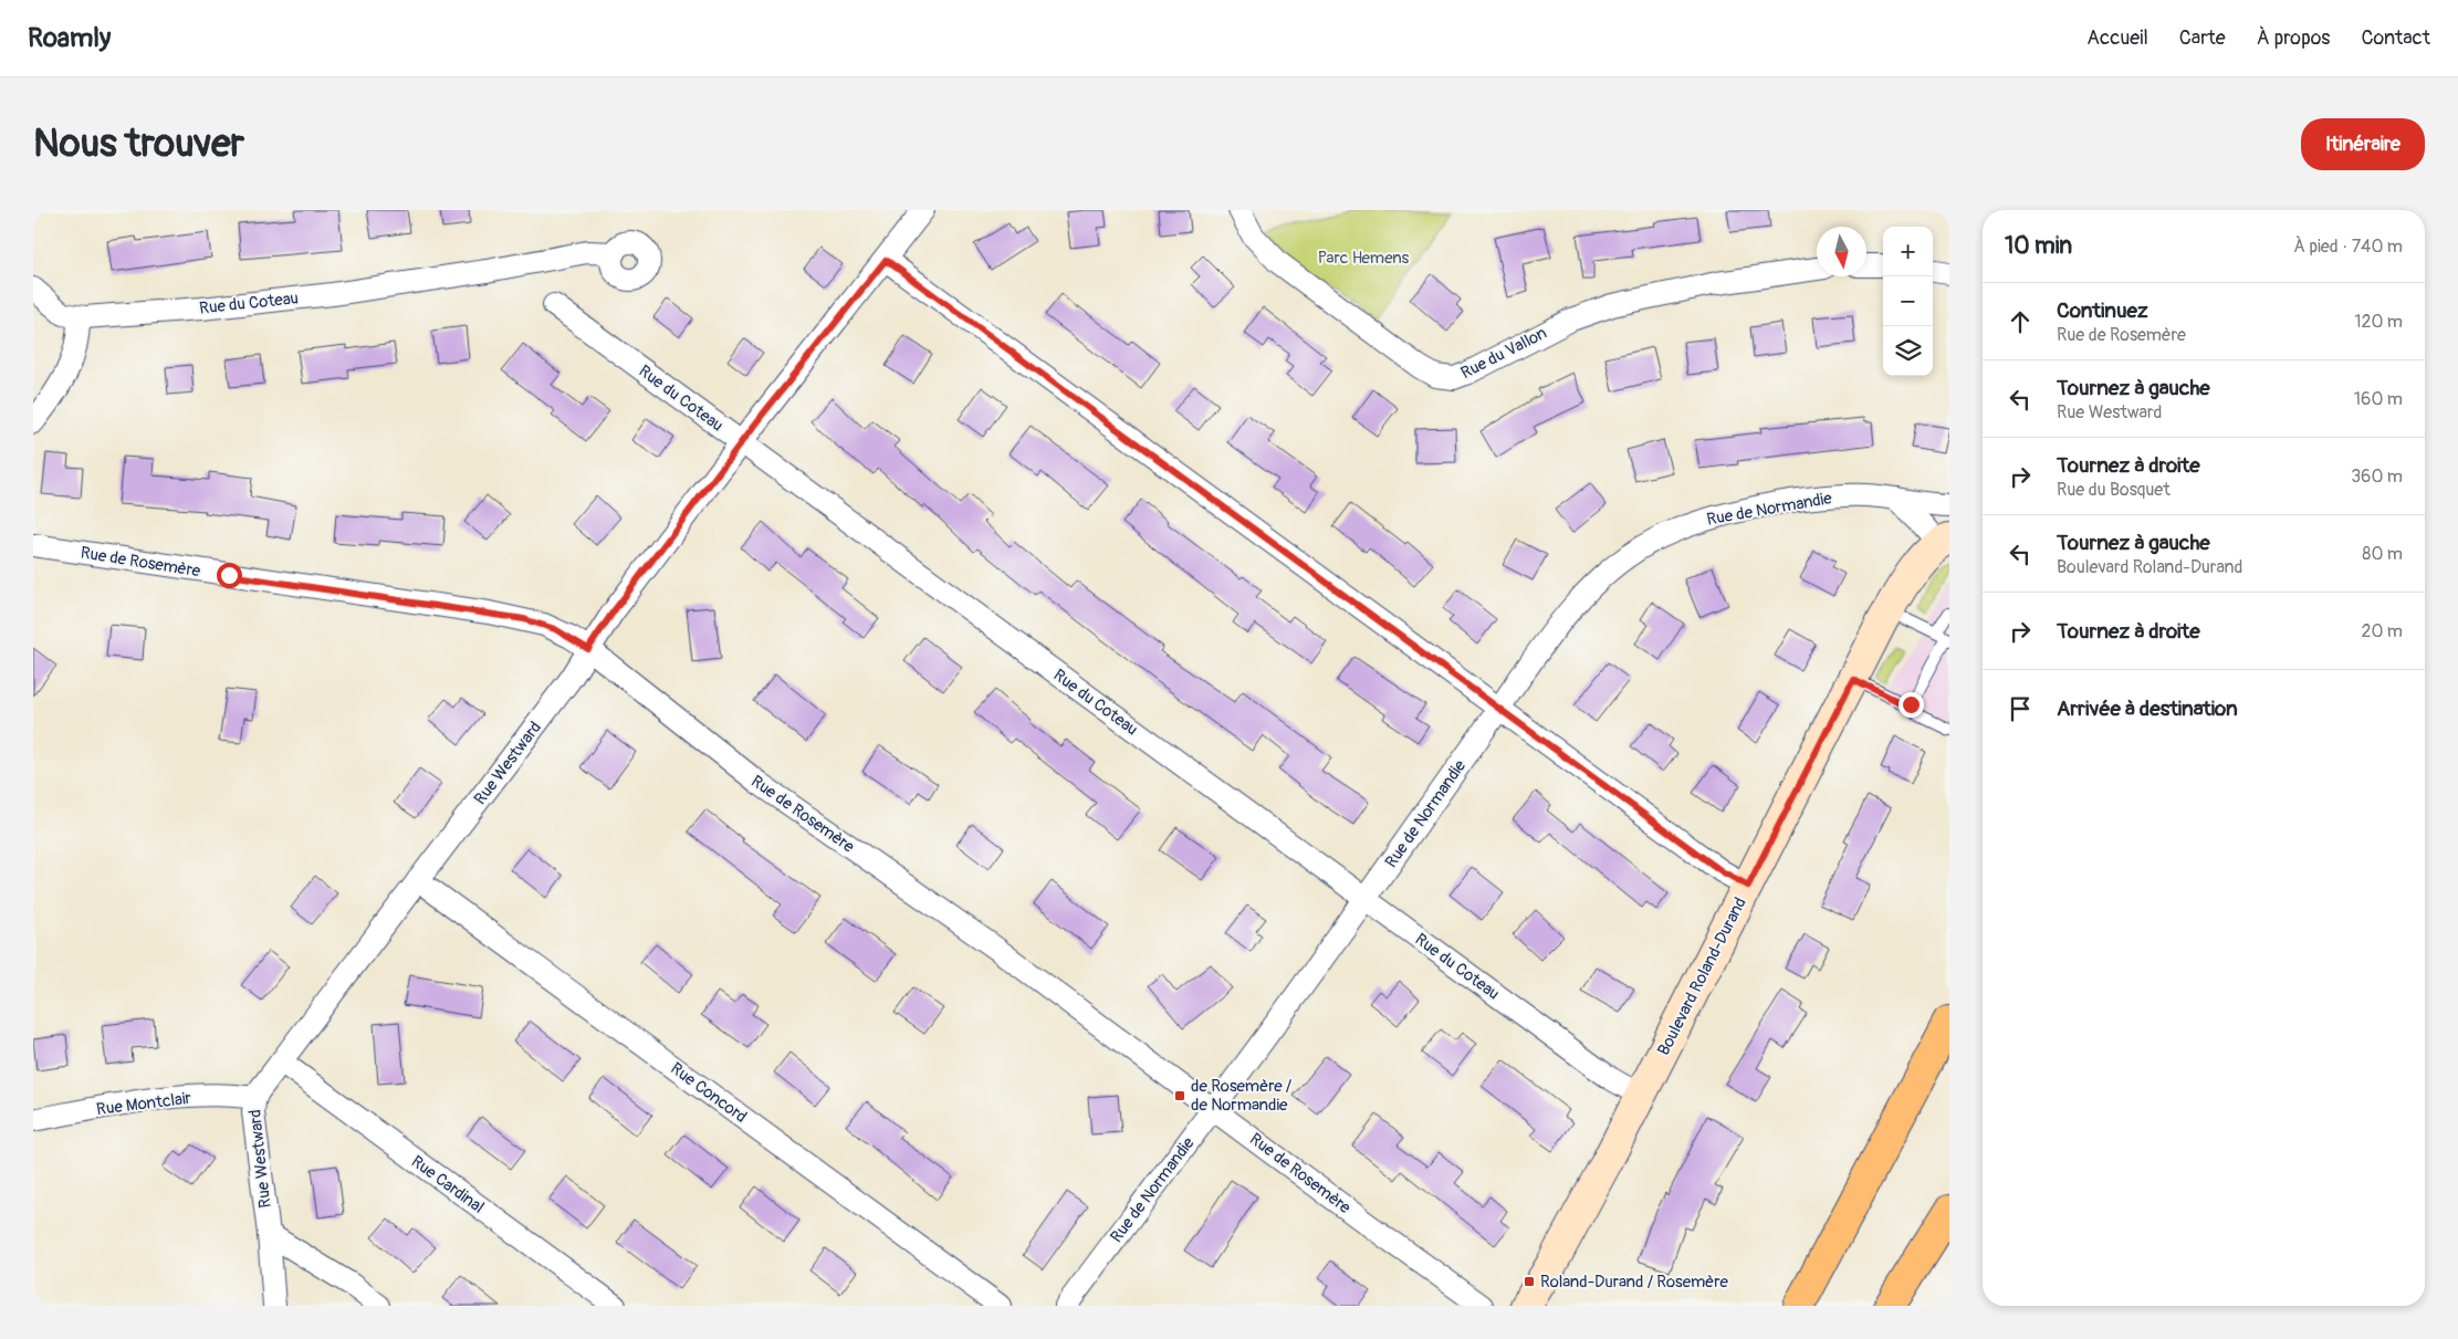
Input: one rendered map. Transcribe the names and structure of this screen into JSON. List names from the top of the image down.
{
  "streets": {
    "street": [
      "Rue du Coteau",
      "Rue du Vallon",
      "Rue de Normandie",
      "Rue de Rosemère",
      "Rue Westward",
      "Boulevard Roland-Durand",
      "Rue Concord",
      "Rue Montclair",
      "Rue Cardinal"
    ]
  },
  "crossings": [
    ["Rue du Coteau", "Rue de Normandie"],
    ["Rue du Coteau", "Rue Westward"],
    ["Rue du Coteau", "Boulevard Roland-Durand"],
    ["Rue de Normandie", "Rue de Rosemère"],
    ["Rue de Rosemère", "Rue Westward"],
    ["Rue Westward", "Rue Concord"],
    ["Rue Westward", "Rue Montclair"],
    ["Rue Westward", "Rue Cardinal"]
  ],
  "parks": ["Parc Hemens"],
  "places": {
    "transit": ["de Rosemère / de Normandie", "Roland-Durand / Rosemère"]
  },
  "north": "bottom",
  "page": {
    "header": "Roamly",
    "nav": [
      "Accueil",
      "Carte",
      "À propos",
      "Contact"
    ],
    "buttons": "Itinéraire",
    "title": "Nous trouver",
    "heading": ["10 min", "À pied · 740 m"],
    "map_buttons": ["+", "−"],
    "list": [
      ["Continuez", "Rue de Rosemère", "120 m"],
      ["Tournez à gauche", "Rue Westward", "160 m"],
      ["Tournez à droite", "Rue du Bosquet", "360 m"],
      ["Tournez à gauche", "Boulevard Roland-Durand", "80 m"],
      ["Tournez à droite", "20 m"],
      "Arrivée à destination"
    ]
  }
}
